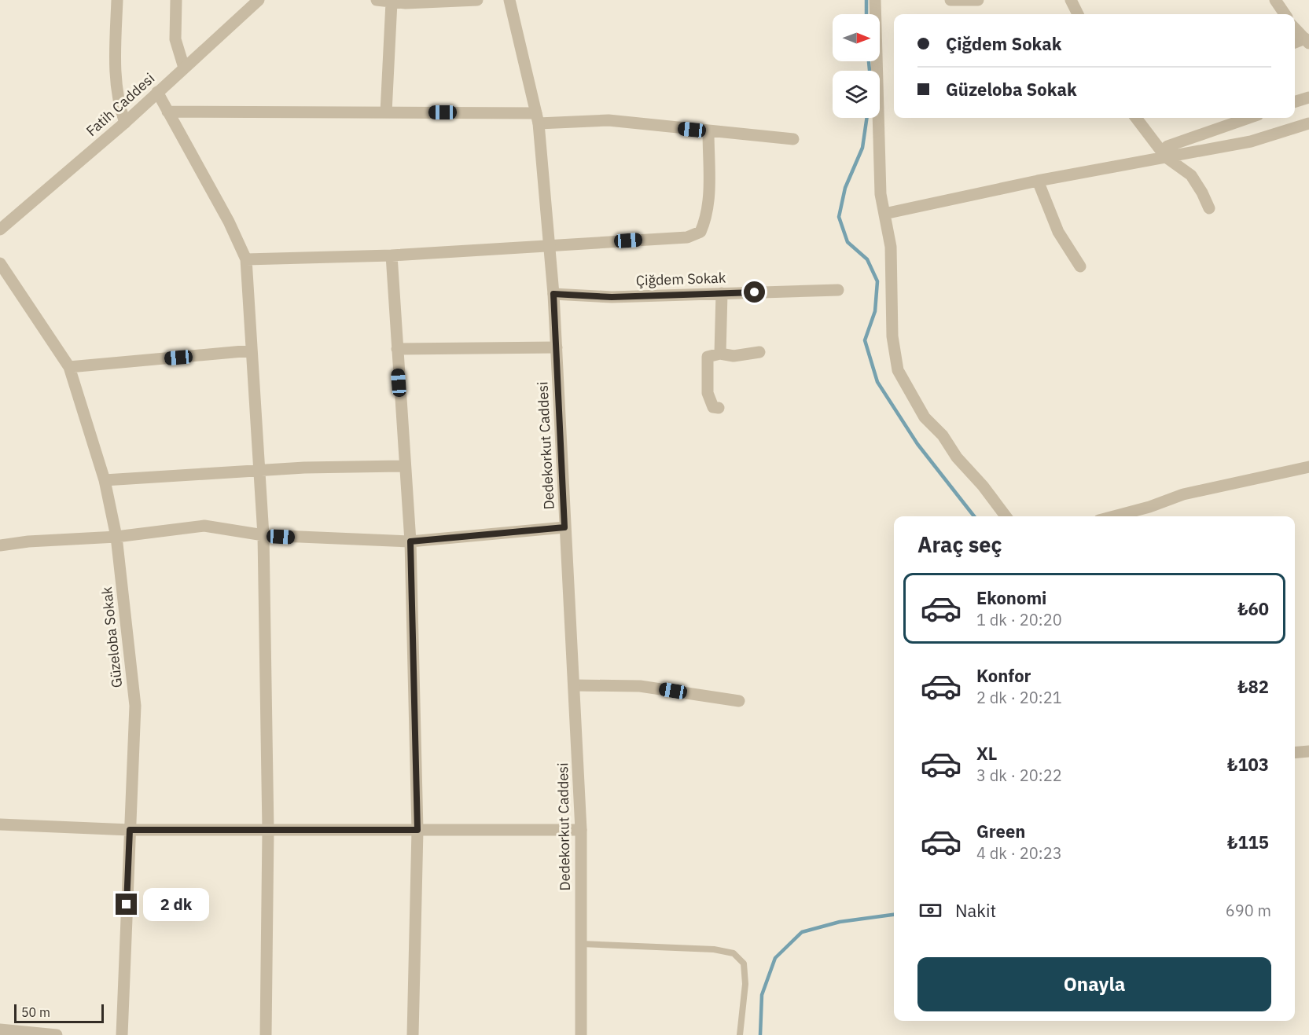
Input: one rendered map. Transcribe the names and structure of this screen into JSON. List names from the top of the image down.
{
  "streets": {
    "street": [
      "Fatih Caddesi",
      "Çiğdem Sokak",
      "Dedekorkut Caddesi",
      "Güzeloba Sokak"
    ]
  },
  "crossings": [
    ["Çiğdem Sokak", "Dedekorkut Caddesi"]
  ],
  "scale_bar": "50 m",
  "north": "right",
  "page": {
    "banner": ["Çiğdem Sokak", "Güzeloba Sokak"],
    "heading": "Araç seç",
    "list": [
      {
        "name": "Ekonomi",
        "note": "1 dk · 20:20",
        "value": "₺60"
      },
      {
        "name": "Konfor",
        "note": "2 dk · 20:21",
        "value": "₺82"
      },
      {
        "name": "XL",
        "note": "3 dk · 20:22",
        "value": "₺103"
      },
      {
        "name": "Green",
        "note": "4 dk · 20:23",
        "value": "₺115"
      }
    ],
    "pay": ["Nakit", "690 m"],
    "bubble": "2 dk",
    "buttons": "Onayla",
    "scale": "50 m"
  }
}
